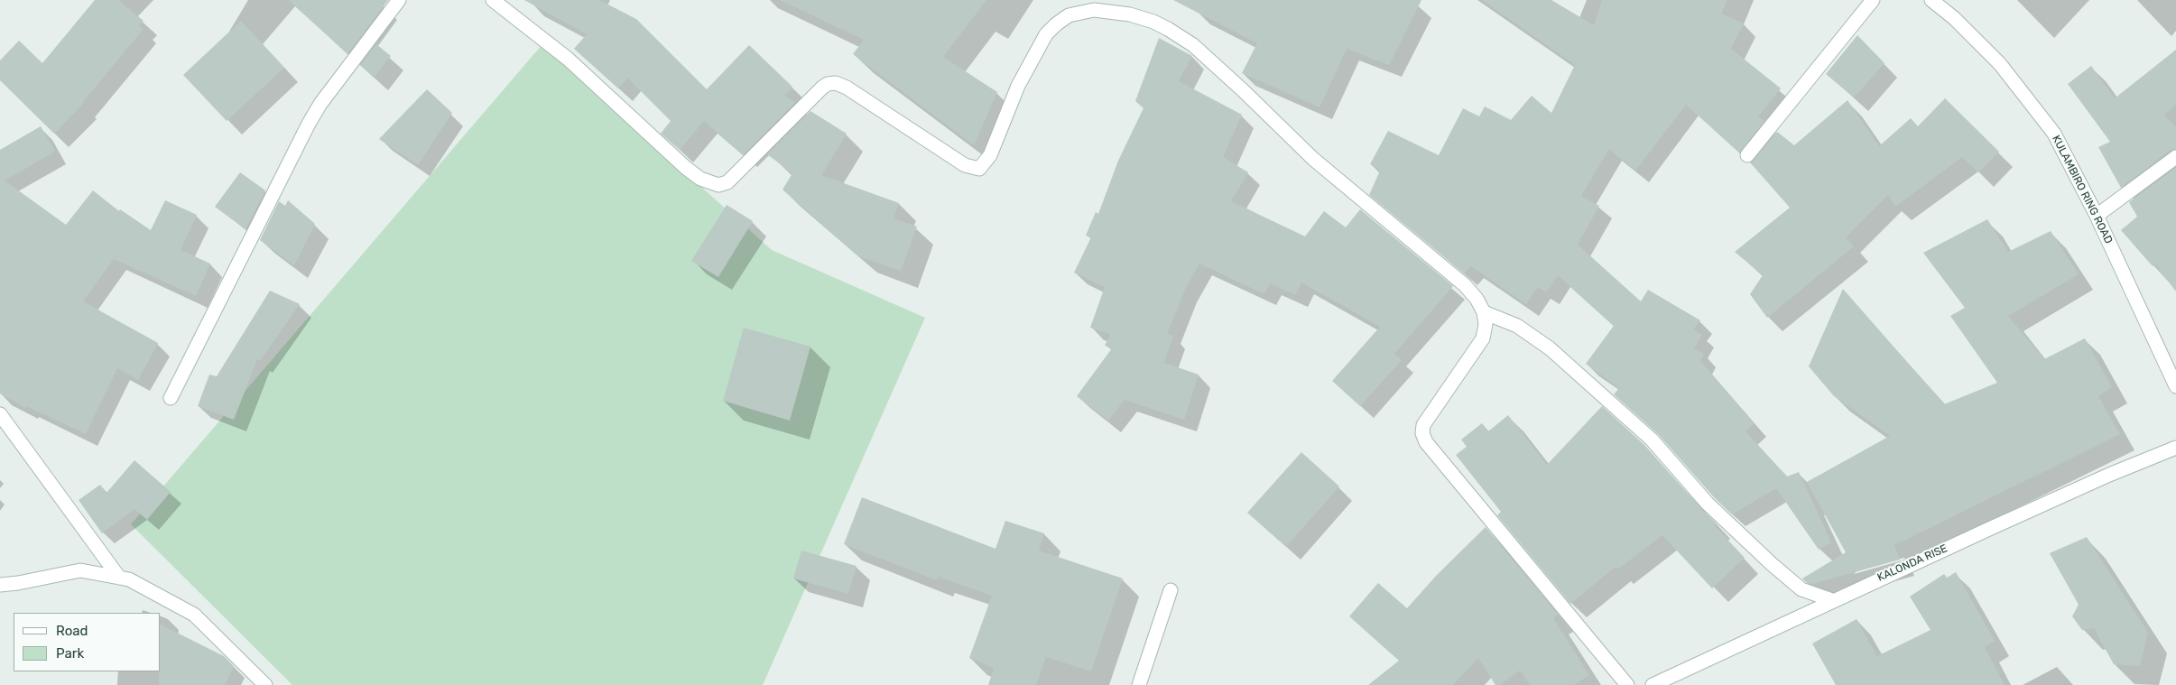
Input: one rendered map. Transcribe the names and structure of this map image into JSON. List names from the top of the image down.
{
  "streets": {
    "street": ["KULAMBIRO RING ROAD", "KALONDA RISE"]
  },
  "legend": ["Road", "Park"]
}
